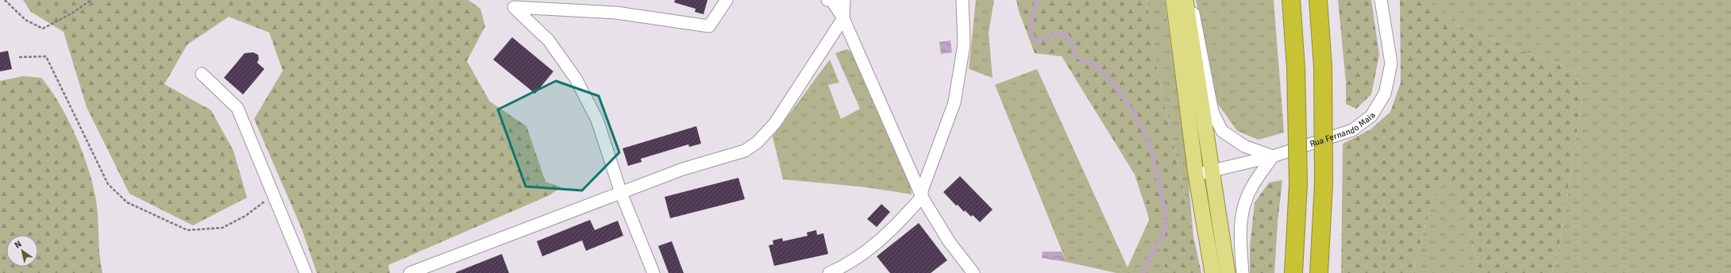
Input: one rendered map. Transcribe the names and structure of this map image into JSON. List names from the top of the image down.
{
  "streets": {
    "street": ["Rua Fernando Maia"]
  },
  "north": "top left"
}
